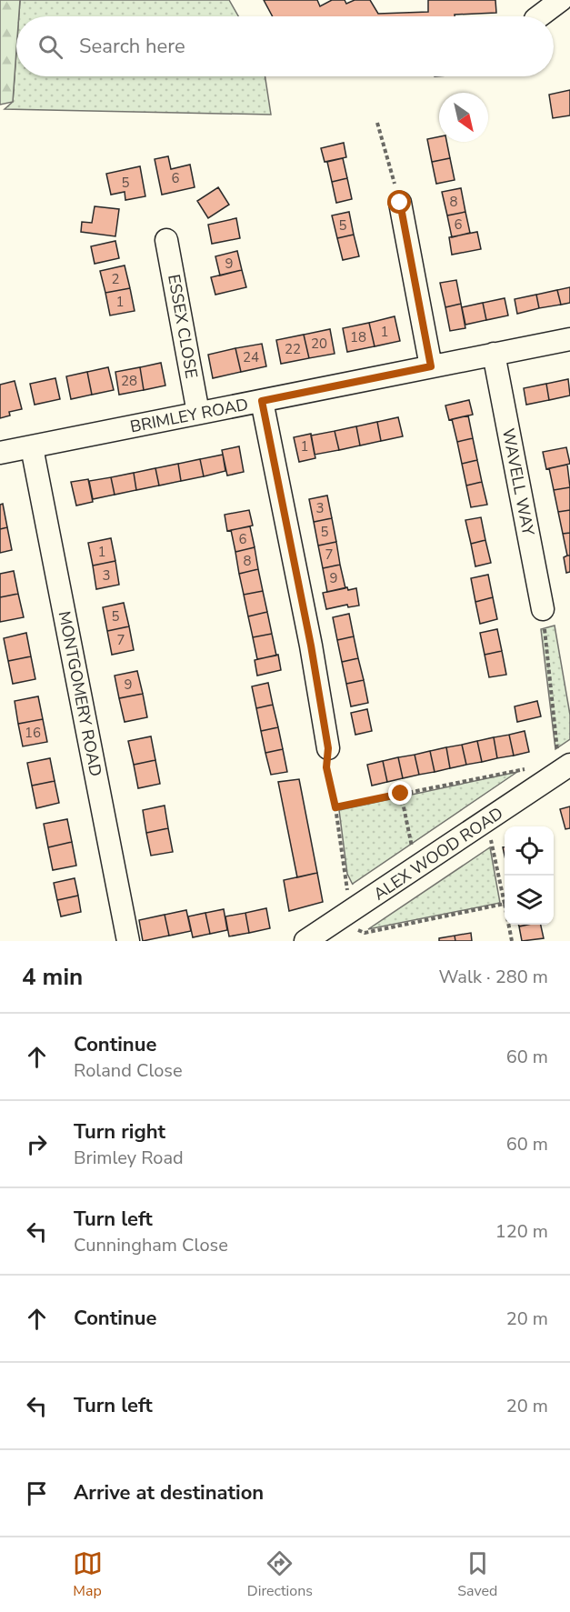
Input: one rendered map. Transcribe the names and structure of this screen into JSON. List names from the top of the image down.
{
  "streets": {
    "street": [
      "ESSEX CLOSE",
      "BRIMLEY ROAD",
      "WAVELL WAY",
      "MONTGOMERY ROAD",
      "ALEX WOOD ROAD"
    ]
  },
  "crossings": [
    ["ESSEX CLOSE", "BRIMLEY ROAD"],
    ["BRIMLEY ROAD", "WAVELL WAY"],
    ["BRIMLEY ROAD", "MONTGOMERY ROAD"]
  ],
  "house_numbers": [
    "6",
    "5",
    "8",
    "6",
    "5",
    "9",
    "2",
    "1",
    "1",
    "18",
    "20",
    "22",
    "24",
    "28",
    "1",
    "3",
    "5",
    "6",
    "1",
    "7",
    "8",
    "3",
    "9",
    "5",
    "7",
    "9",
    "16"
  ],
  "north": "bottom right",
  "page": {
    "search": "Search here",
    "heading": ["4 min", "Walk · 280 m"],
    "list": [
      ["Continue", "Roland Close", "60 m"],
      ["Turn right", "Brimley Road", "60 m"],
      ["Turn left", "Cunningham Close", "120 m"],
      ["Continue", "20 m"],
      ["Turn left", "20 m"],
      "Arrive at destination"
    ],
    "nav": ["Map", "Directions", "Saved"]
  }
}
